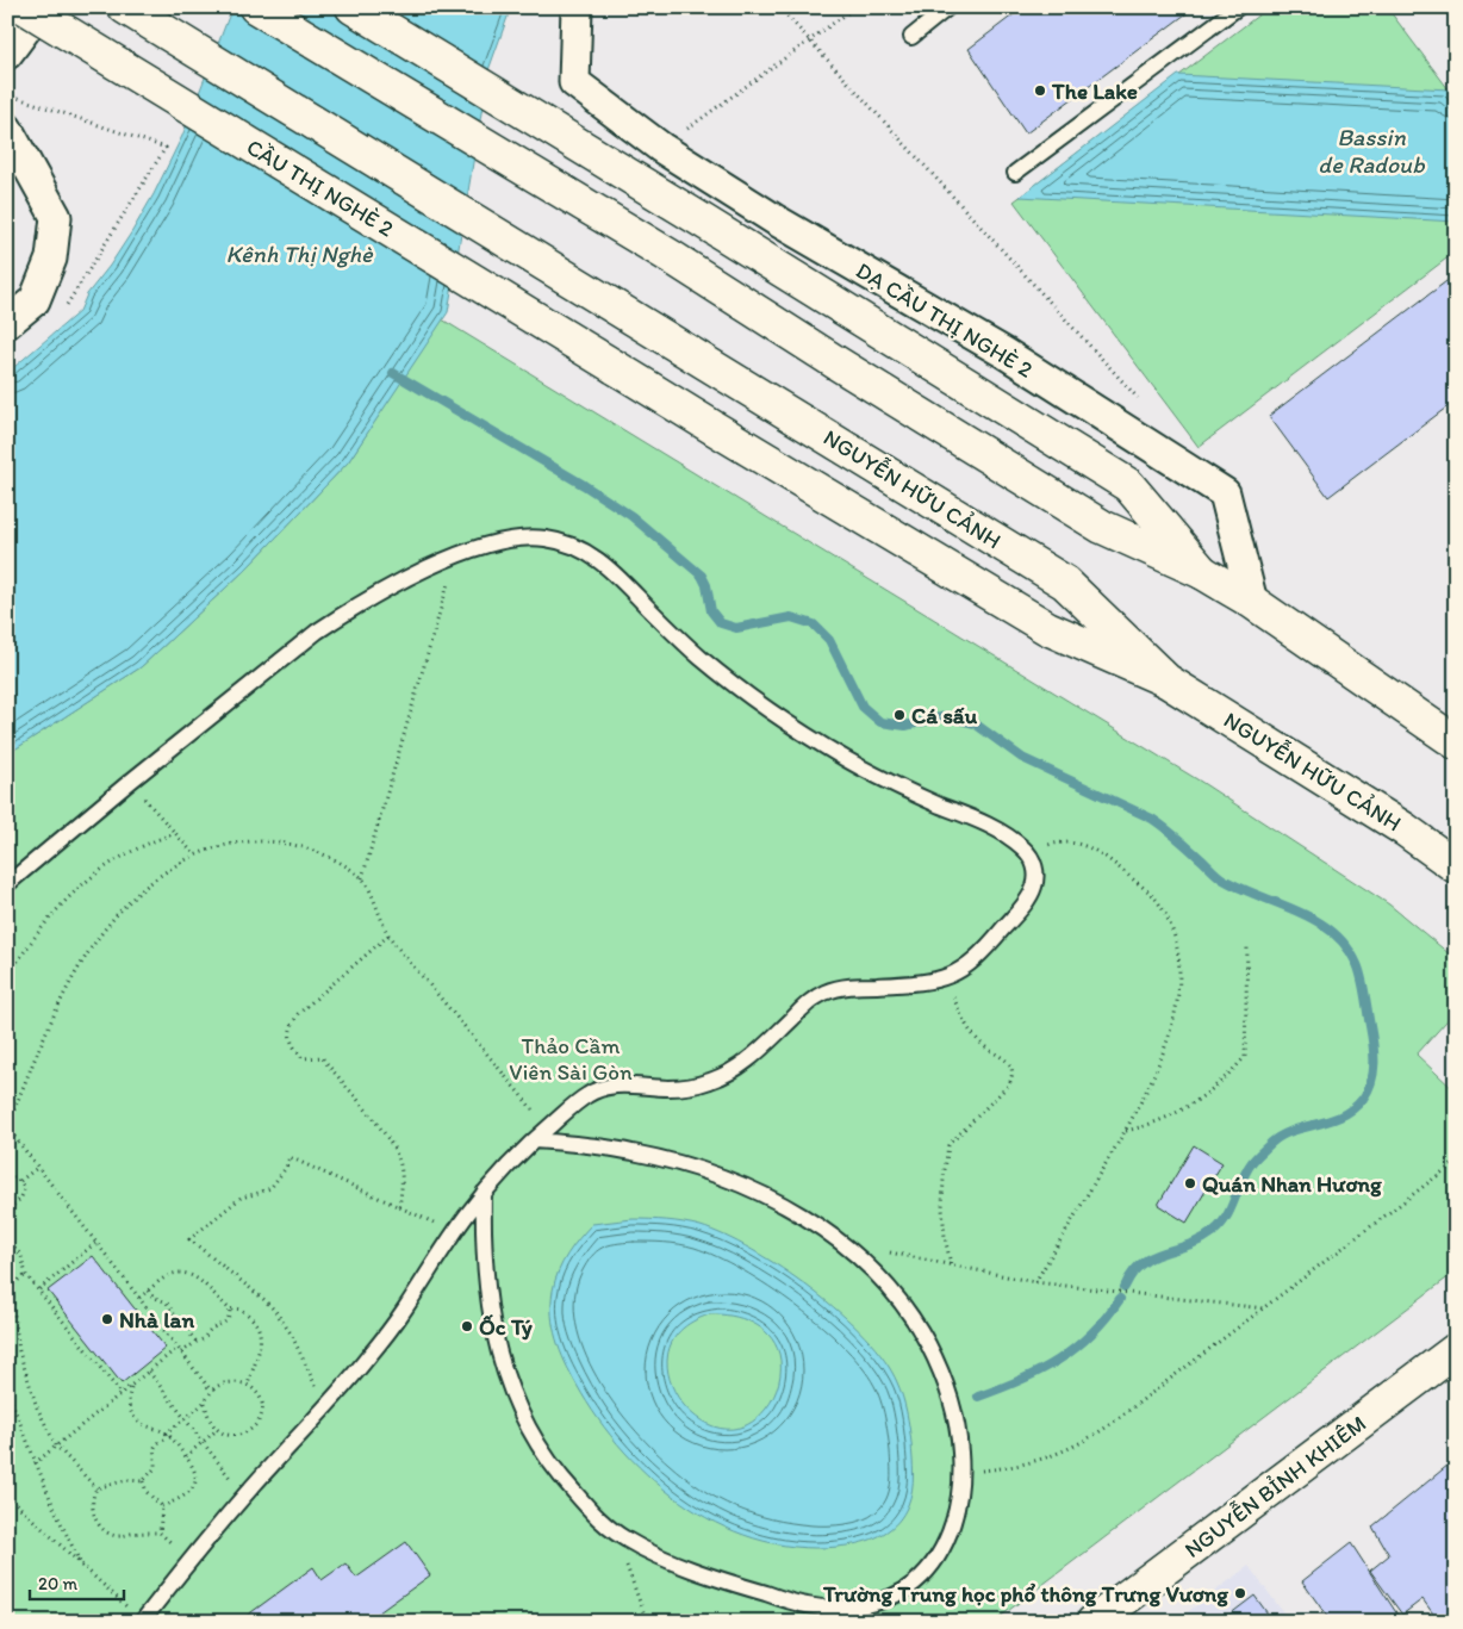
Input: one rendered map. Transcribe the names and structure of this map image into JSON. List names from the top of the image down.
{
  "streets": {
    "main road": ["CẦU THỊ NGHÈ 2", "NGUYỄN HỮU CẢNH", "NGUYỄN BỈNH KHIÊM"],
    "street": ["DẠ CẦU THỊ NGHÈ 2"]
  },
  "crossings": [
    ["CẦU THỊ NGHÈ 2", "NGUYỄN HỮU CẢNH"]
  ],
  "water": ["Bassin de Radoub", "Kênh Thị Nghè"],
  "parks": ["Thảo Cầm Viên Sài Gòn"],
  "places": [
    "The Lake",
    "Cá sấu",
    "Quán Nhan Hương",
    "Nhà lan",
    "Ốc Tý",
    "Trường Trung học phổ thông Trưng Vương"
  ],
  "scale_bar": "20 m"
}
